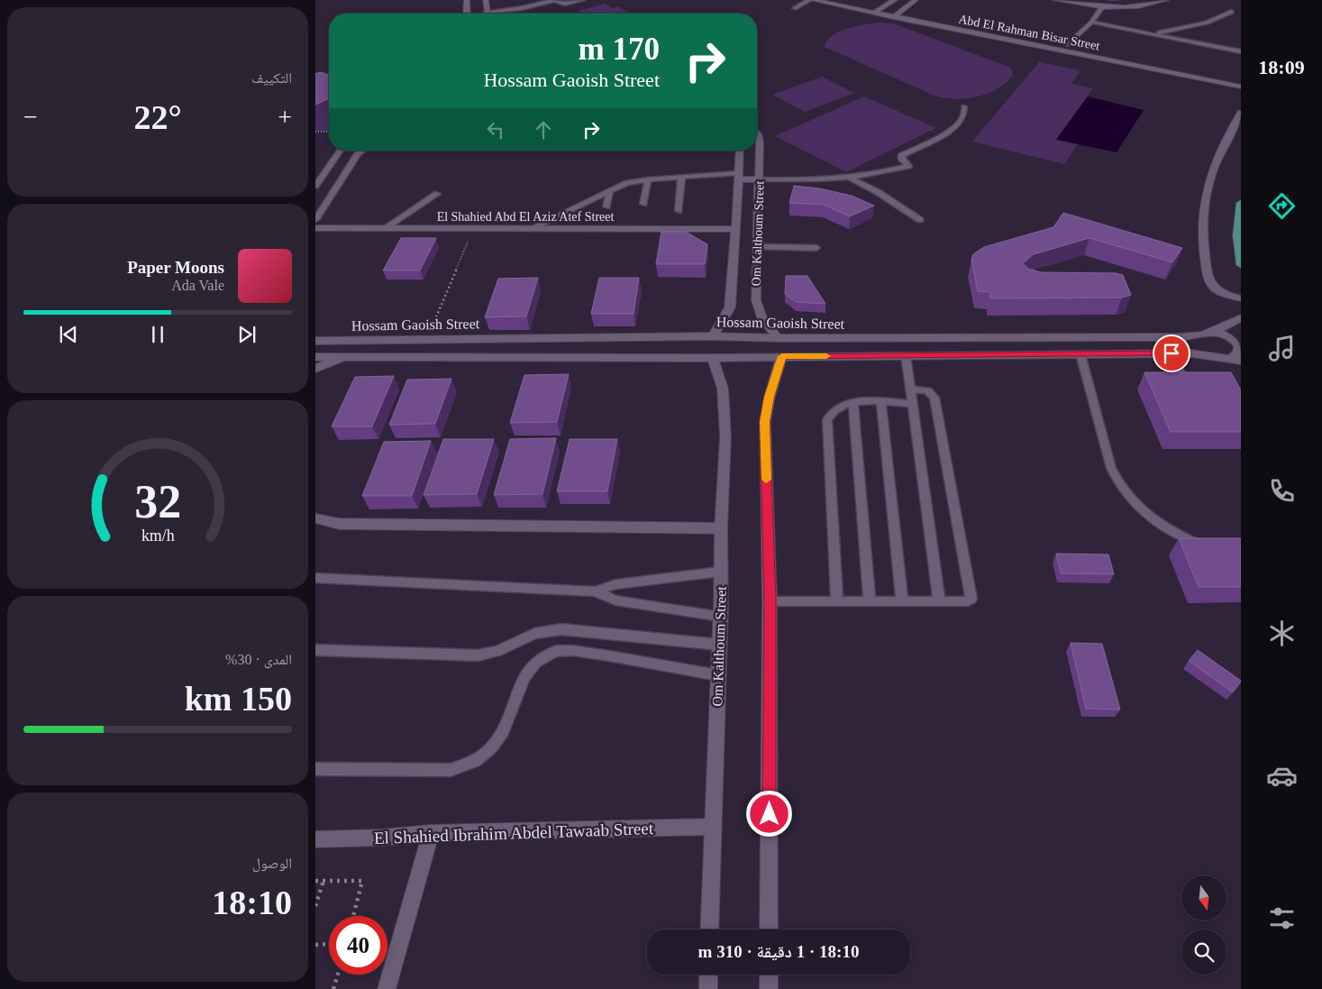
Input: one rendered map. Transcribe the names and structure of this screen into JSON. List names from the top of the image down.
{
  "streets": {
    "street": [
      "Abd El Rahman Bisar Street",
      "El Shahied Abd El Aziz Atef Street",
      "Om Kalthoum Street",
      "Hossam Gaoish Street",
      "El Shahied Ibrahim Abdel Tawaab Street"
    ]
  },
  "crossings": [
    ["El Shahied Abd El Aziz Atef Street", "Om Kalthoum Street"],
    ["Om Kalthoum Street", "Hossam Gaoish Street"],
    ["Om Kalthoum Street", "El Shahied Ibrahim Abdel Tawaab Street"]
  ],
  "north": "bottom",
  "page": {
    "tabs": "18:09",
    "tile": [
      "التكييف",
      ["المدى · 30%", "150 km"],
      ["الوصول", "18:10"]
    ],
    "turn": ["170 m", "Hossam Gaoish Street"],
    "heat": ["−", "22°", "+"],
    "song": ["Paper Moons", "Ada Vale"],
    "limit": "40",
    "trip": "18:10 · 1 دقيقة · 310 m",
    "gauge": ["32", "km/h"]
  }
}
